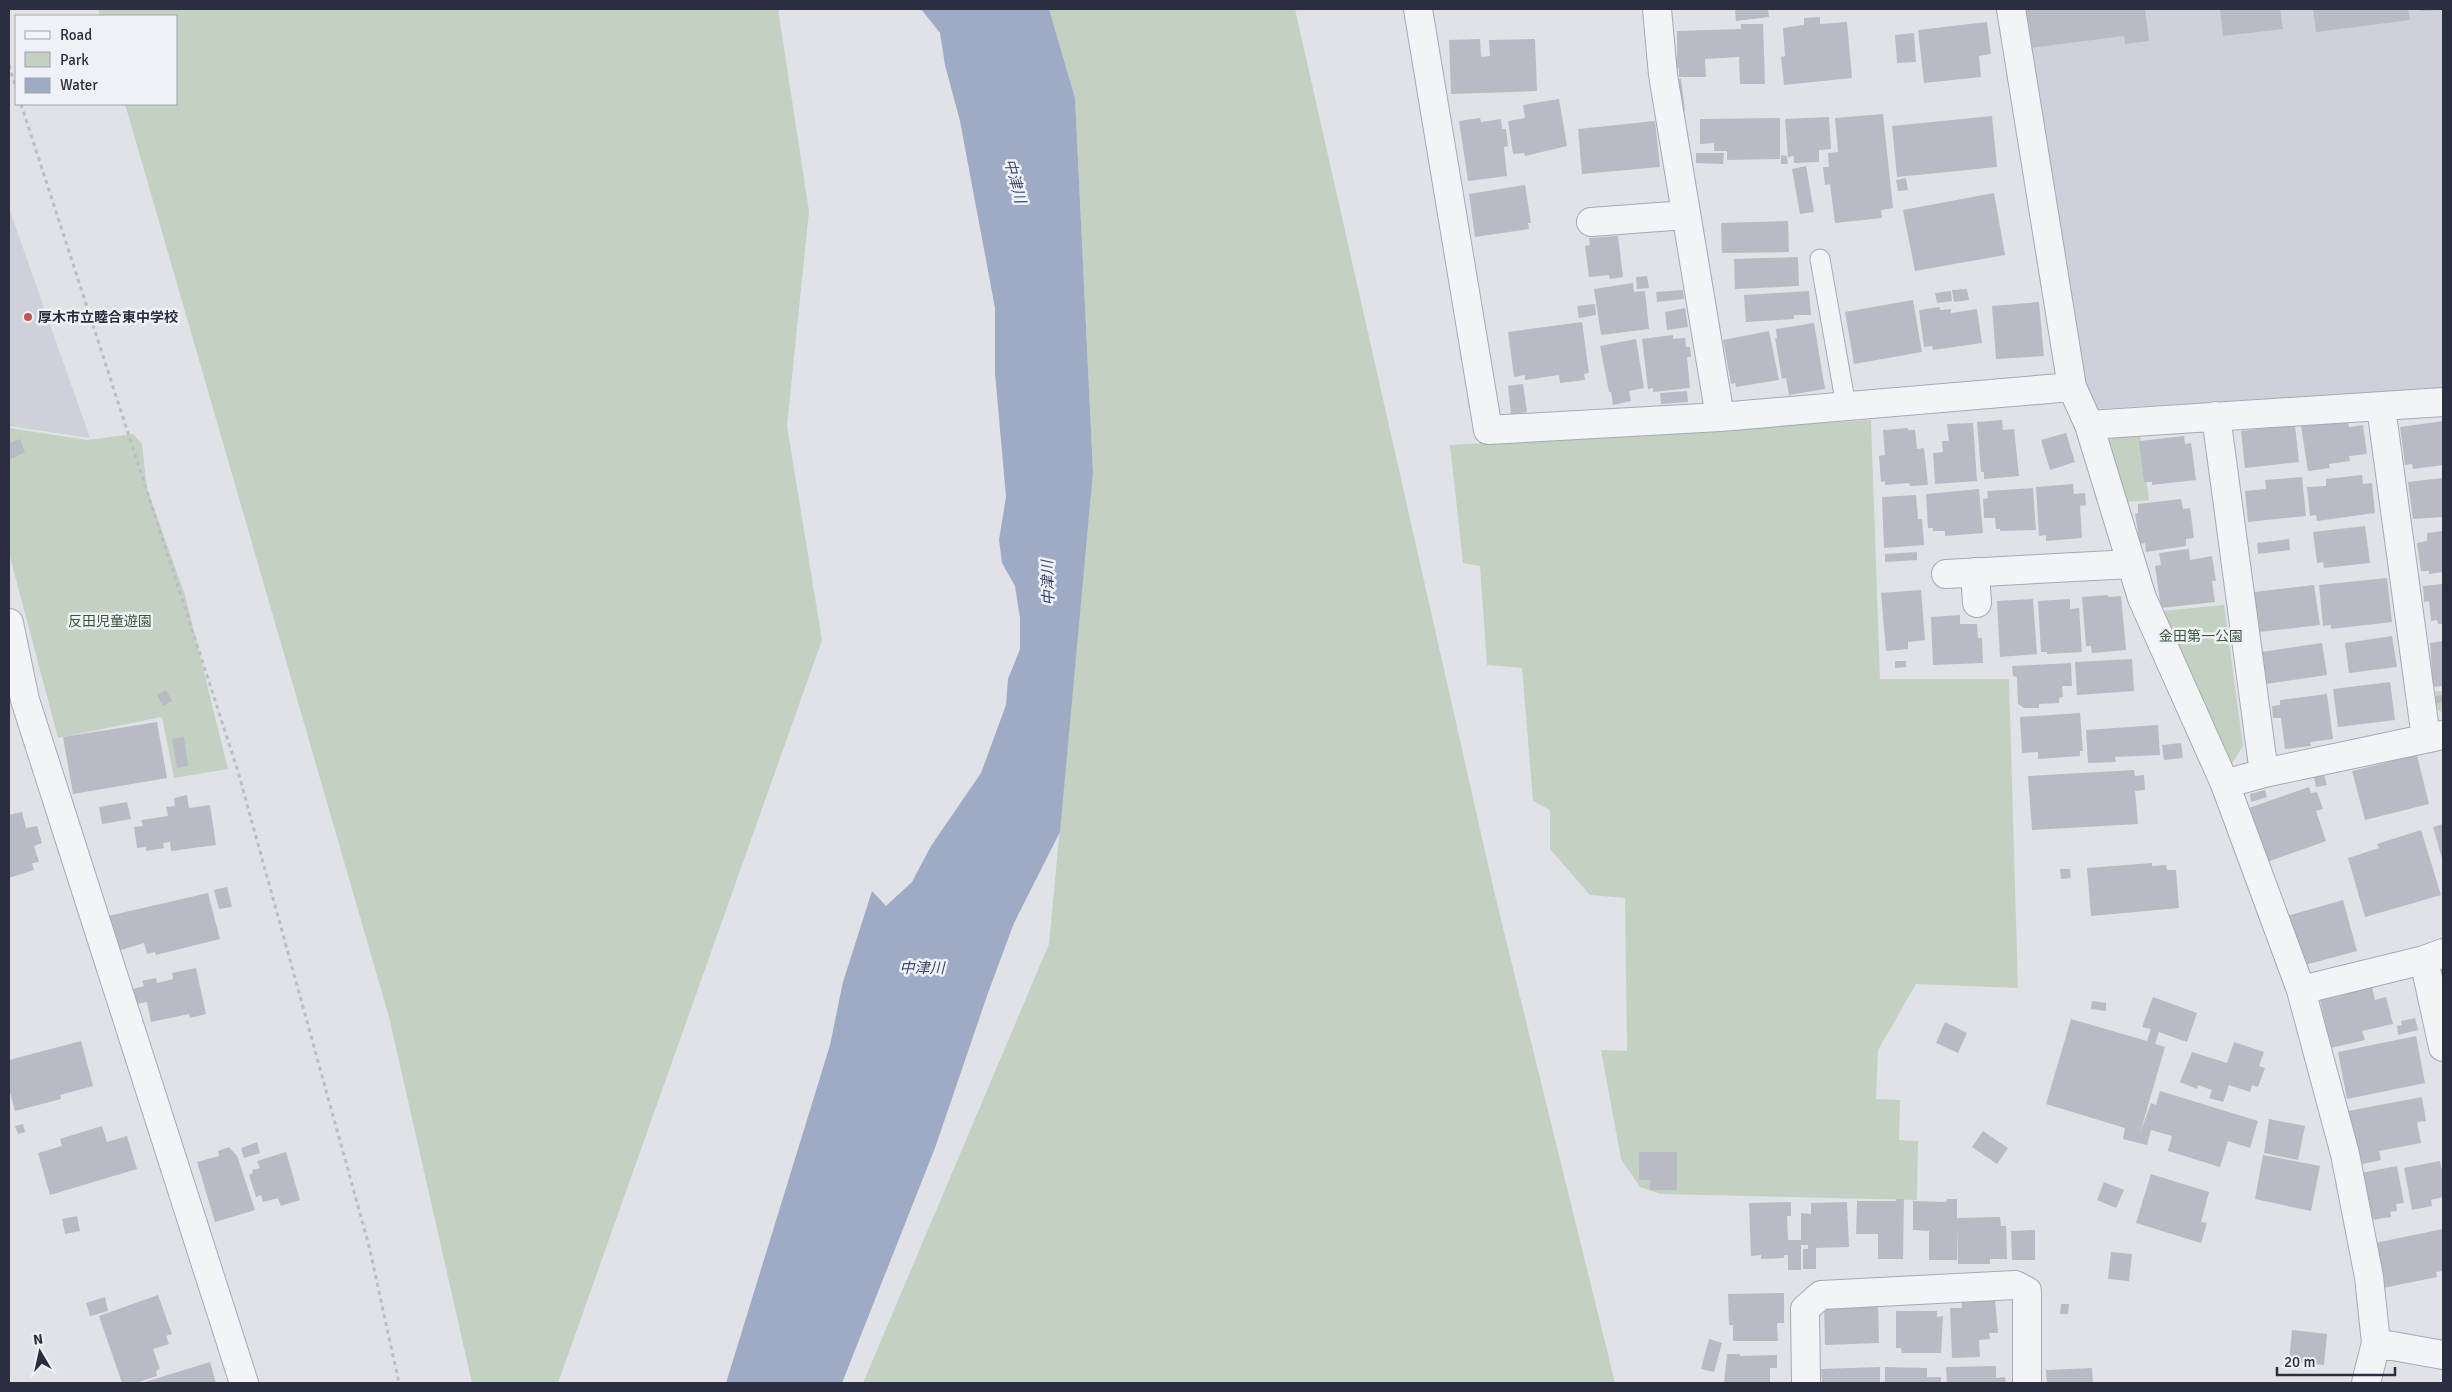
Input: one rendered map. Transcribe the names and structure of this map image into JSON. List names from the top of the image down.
{
  "water": ["中津川"],
  "parks": ["反田児童遊園", "金田第一公園"],
  "places": ["厚木市立睦合東中学校"],
  "legend": ["Road", "Park", "Water"],
  "scale_bar": "20 m",
  "north": "top"
}
